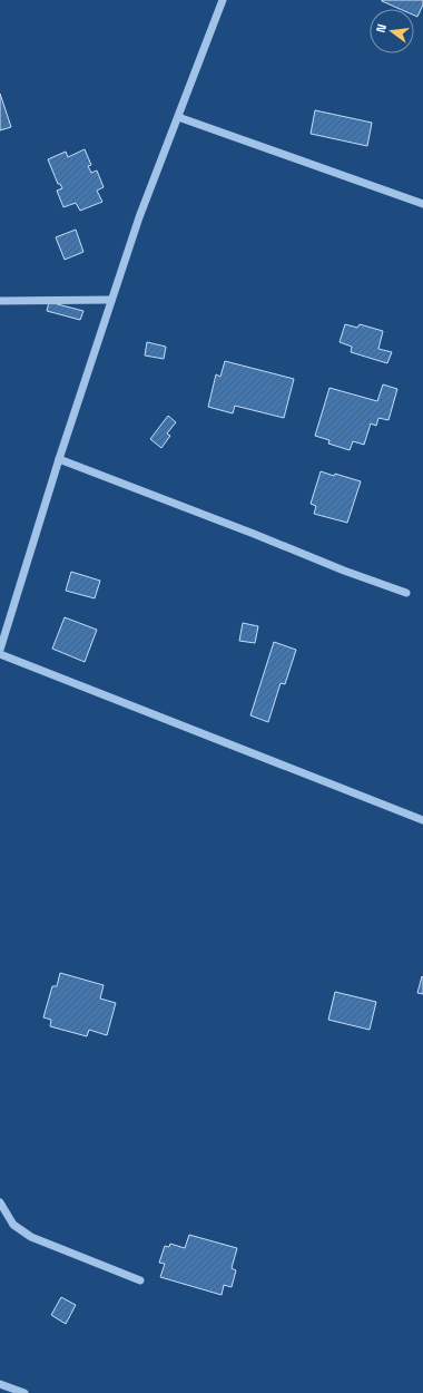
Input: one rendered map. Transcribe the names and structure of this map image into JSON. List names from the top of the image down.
{
  "north": "left"
}
